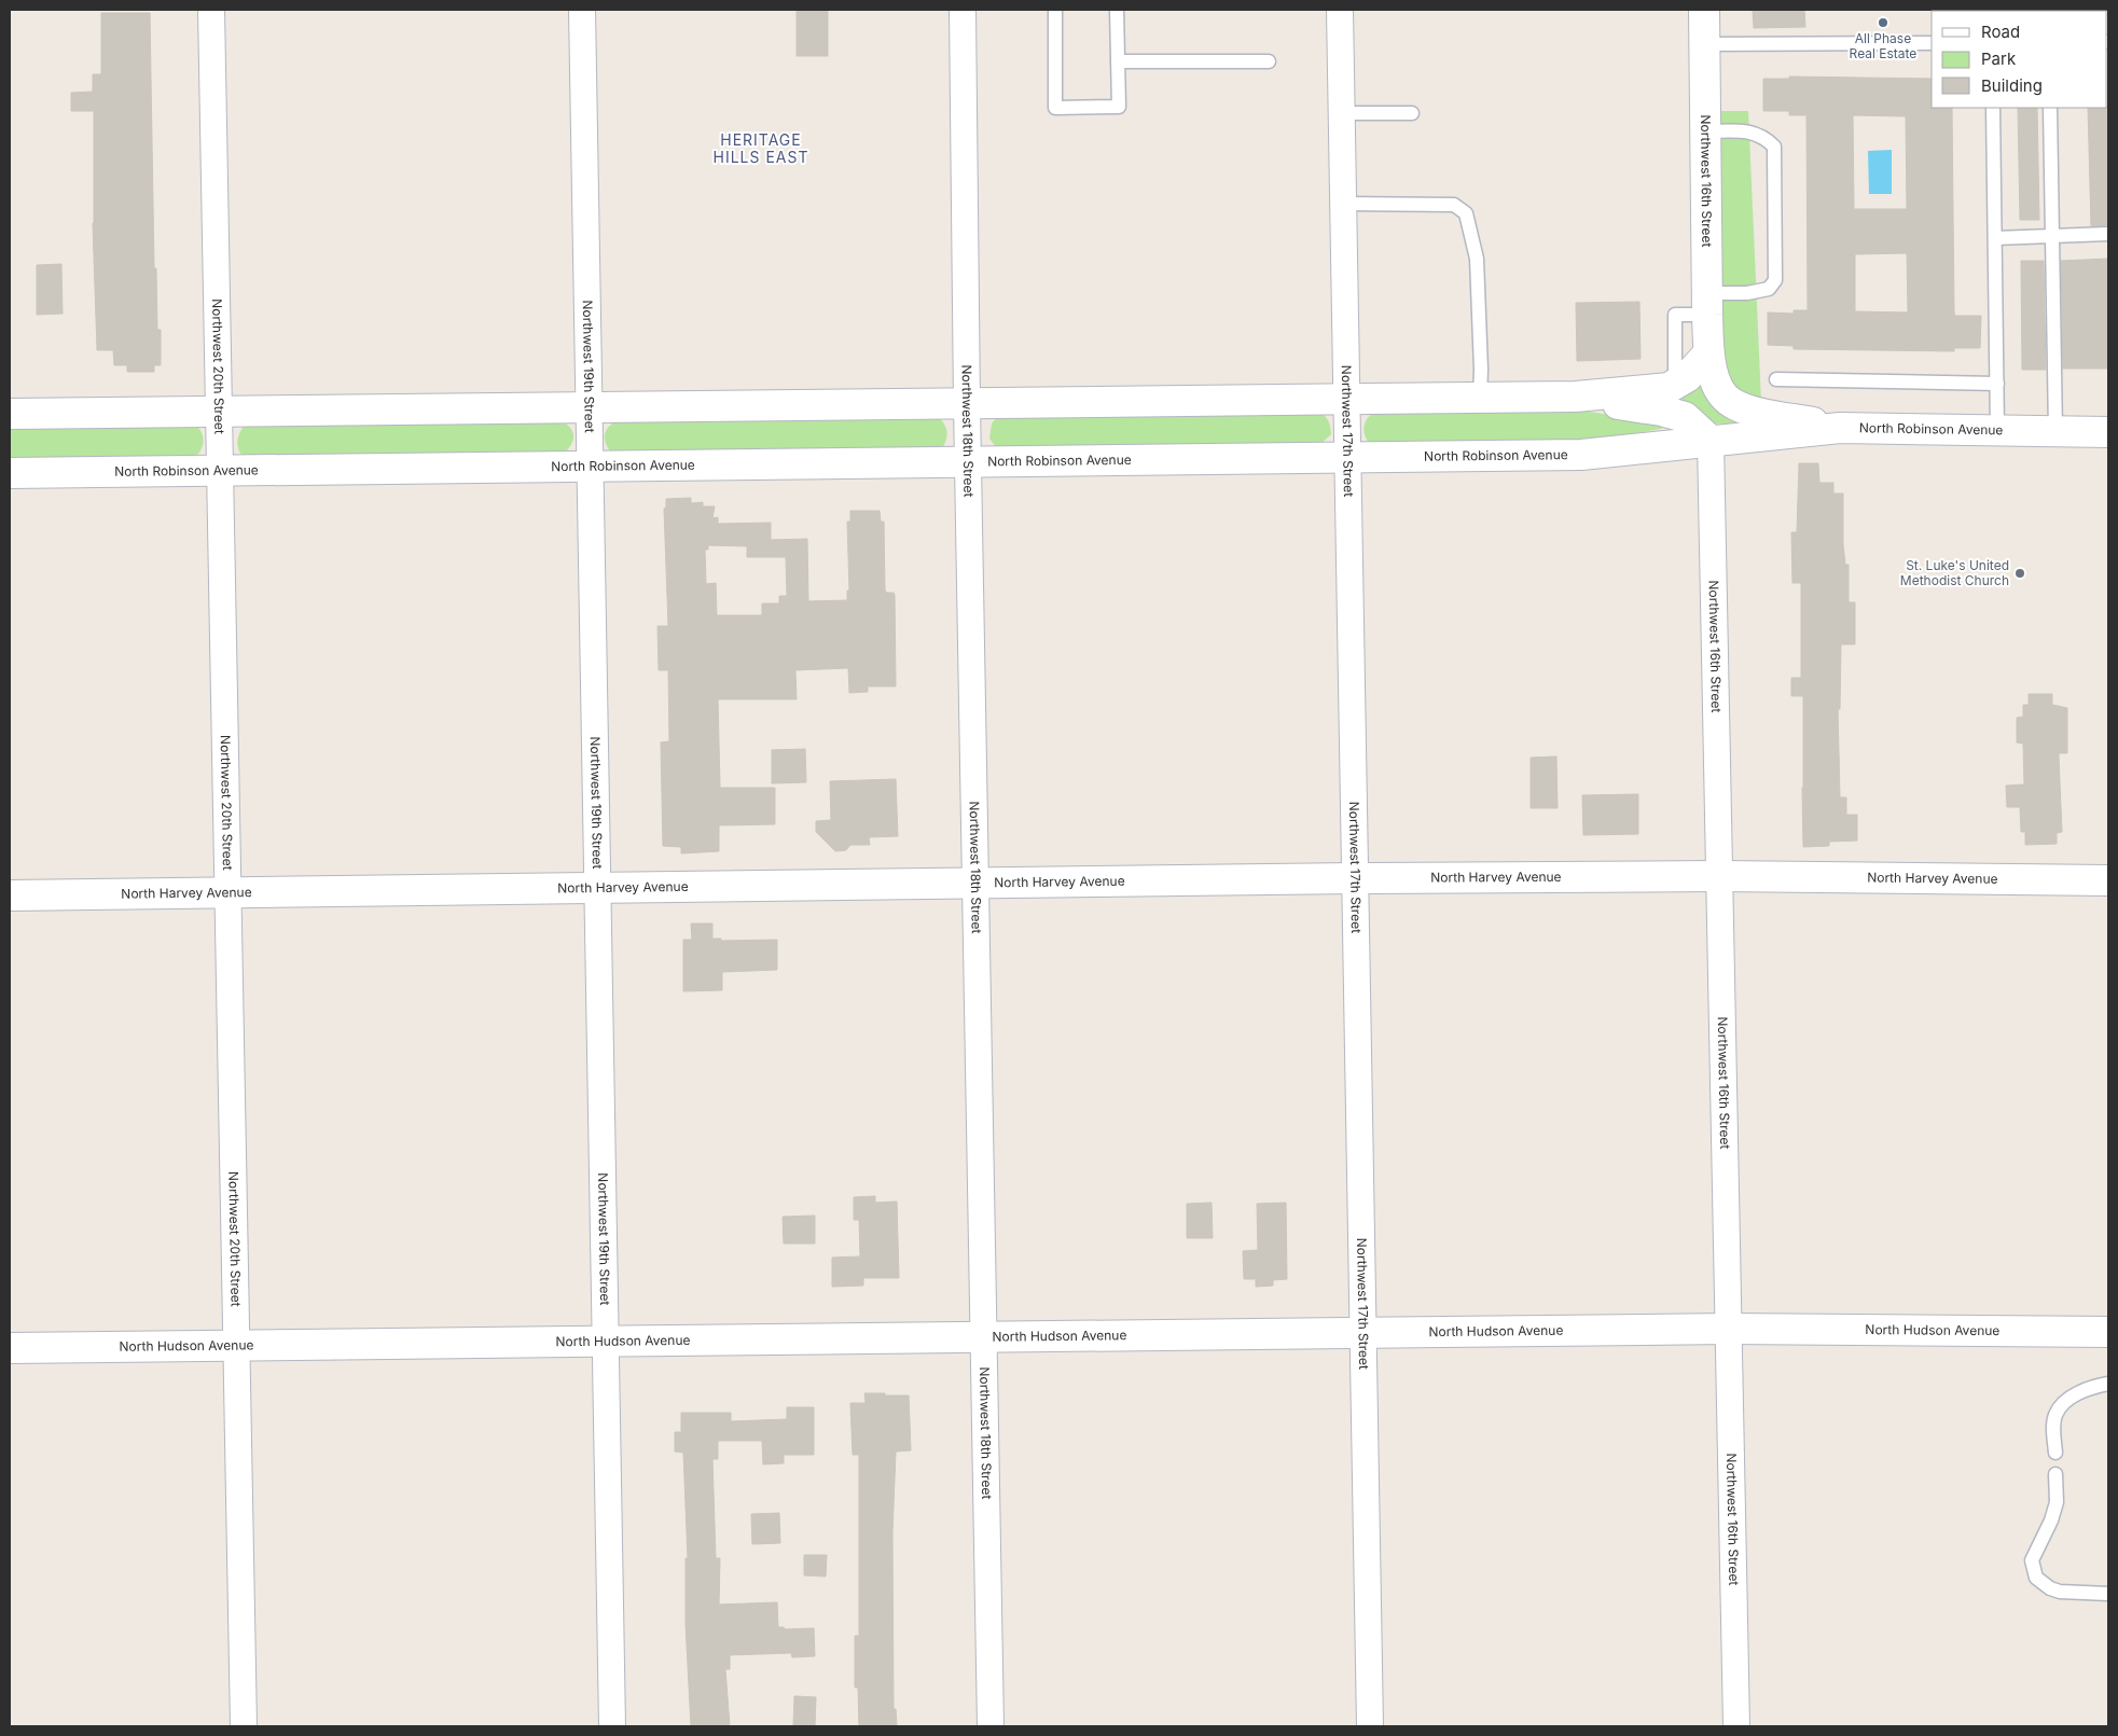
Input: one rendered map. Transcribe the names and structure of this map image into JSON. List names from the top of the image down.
{
  "streets": {
    "street": [
      "Northwest 16th Street",
      "Northwest 20th Street",
      "Northwest 19th Street",
      "North Robinson Avenue",
      "Northwest 18th Street",
      "Northwest 17th Street",
      "North Harvey Avenue",
      "North Hudson Avenue"
    ]
  },
  "crossings": [
    ["Northwest 16th Street", "North Robinson Avenue"],
    ["Northwest 16th Street", "North Harvey Avenue"],
    ["Northwest 16th Street", "North Hudson Avenue"],
    ["Northwest 20th Street", "North Robinson Avenue"],
    ["Northwest 20th Street", "North Harvey Avenue"],
    ["Northwest 20th Street", "North Hudson Avenue"],
    ["Northwest 19th Street", "North Robinson Avenue"],
    ["Northwest 19th Street", "North Harvey Avenue"],
    ["Northwest 19th Street", "North Hudson Avenue"],
    ["North Robinson Avenue", "Northwest 18th Street"],
    ["North Robinson Avenue", "Northwest 17th Street"],
    ["Northwest 18th Street", "North Harvey Avenue"],
    ["Northwest 18th Street", "North Hudson Avenue"],
    ["Northwest 17th Street", "North Harvey Avenue"],
    ["Northwest 17th Street", "North Hudson Avenue"]
  ],
  "districts": ["HERITAGE HILLS EAST"],
  "places": ["All Phase Real Estate", "St. Luke's United Methodist Church"],
  "legend": ["Road", "Park", "Building"]
}
